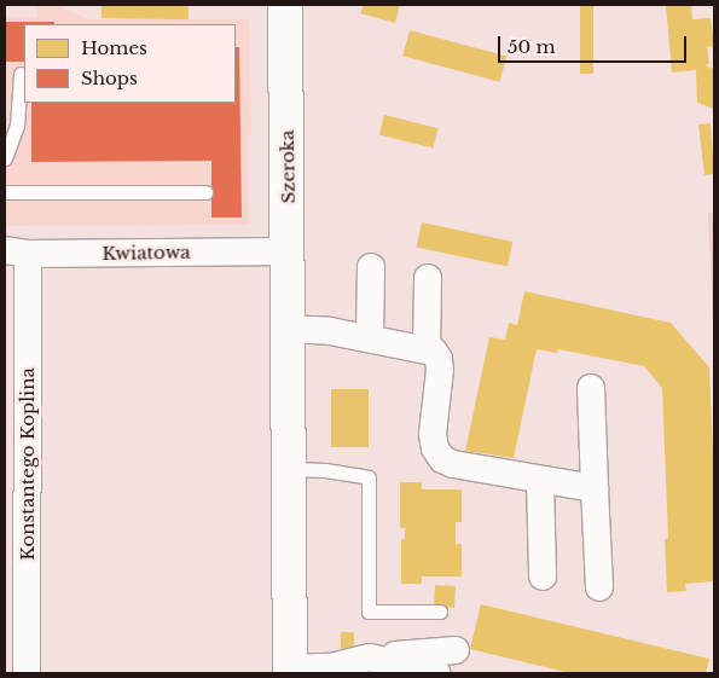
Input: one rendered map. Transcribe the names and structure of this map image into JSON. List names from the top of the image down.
{
  "streets": {
    "street": ["Szeroka", "Kwiatowa", "Konstantego Koplina"]
  },
  "crossings": [
    ["Szeroka", "Kwiatowa"],
    ["Kwiatowa", "Konstantego Koplina"]
  ],
  "legend": ["Homes", "Shops"],
  "scale_bar": "50 m"
}
